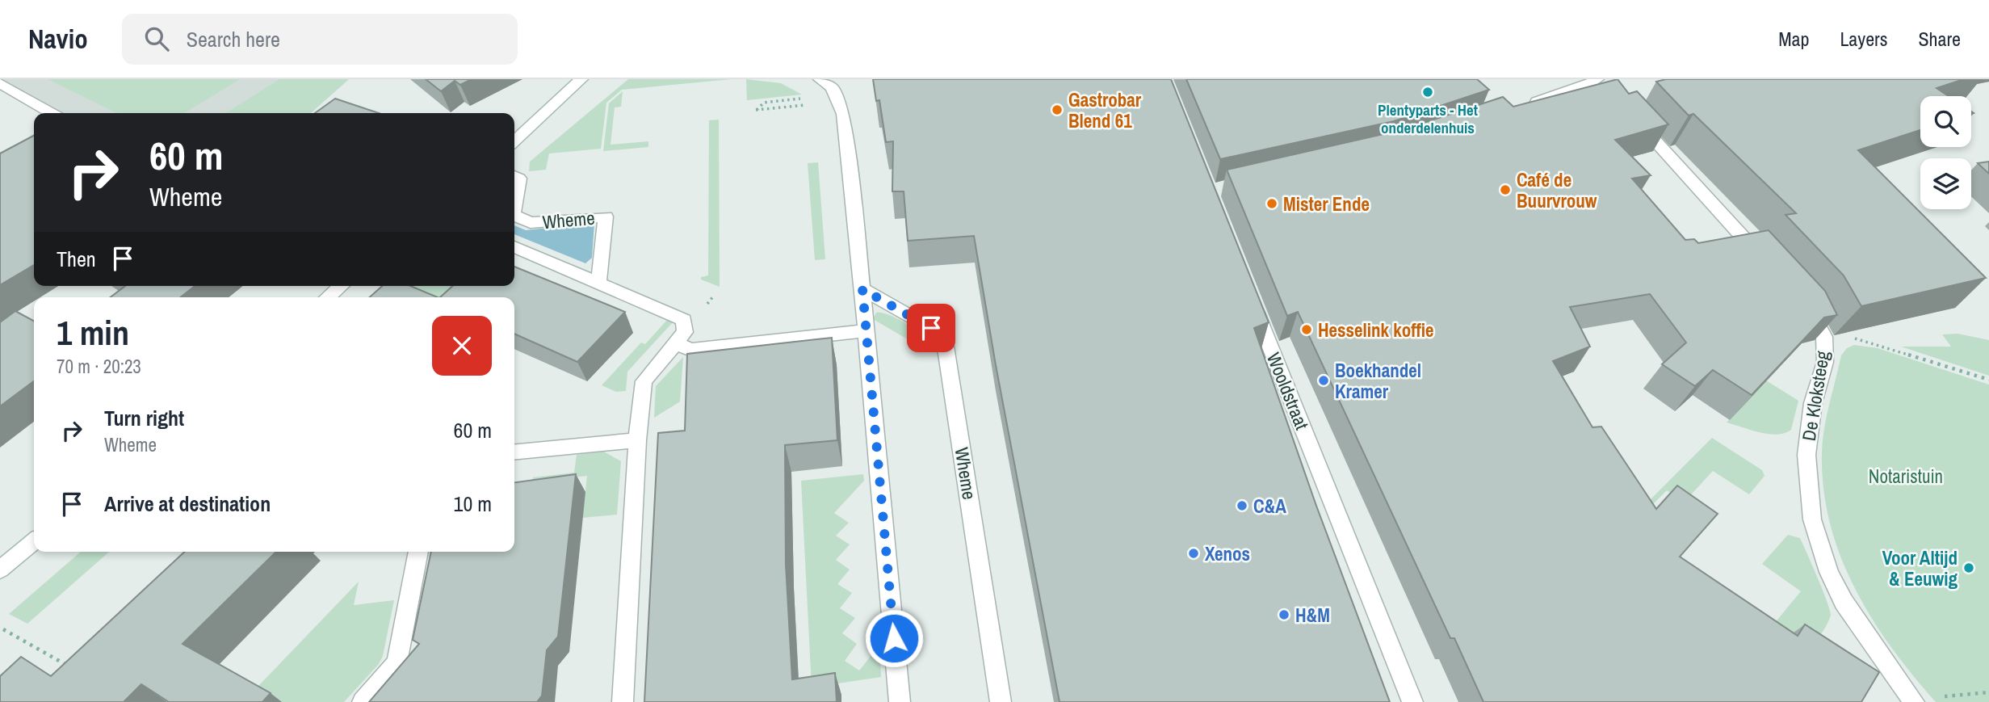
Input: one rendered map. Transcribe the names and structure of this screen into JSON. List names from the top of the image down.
{
  "streets": {
    "street": ["Wheme", "Wooldstraat", "De Kloksteeg"]
  },
  "parks": ["Notaristuin"],
  "places": [
    "Plentyparts - Het onderdelenhuis",
    "Gastrobar Blend 61",
    "Café de Buurvrouw",
    "Mister Ende",
    "Hesselink koffie",
    "Boekhandel Kramer",
    "C&A",
    "Xenos",
    "Voor Altijd & Eeuwig",
    "H&M"
  ],
  "page": {
    "header": "Navio",
    "search": "Search here",
    "nav": ["Map", "Layers", "Share"],
    "turn": ["60 m", "Wheme"],
    "then": "Then",
    "heading": ["1 min", "70 m · 20:23"],
    "list": [
      {
        "name": "Turn right",
        "note": "Wheme",
        "value": "60 m"
      },
      {
        "name": "Arrive at destination",
        "value": "10 m"
      }
    ]
  }
}
